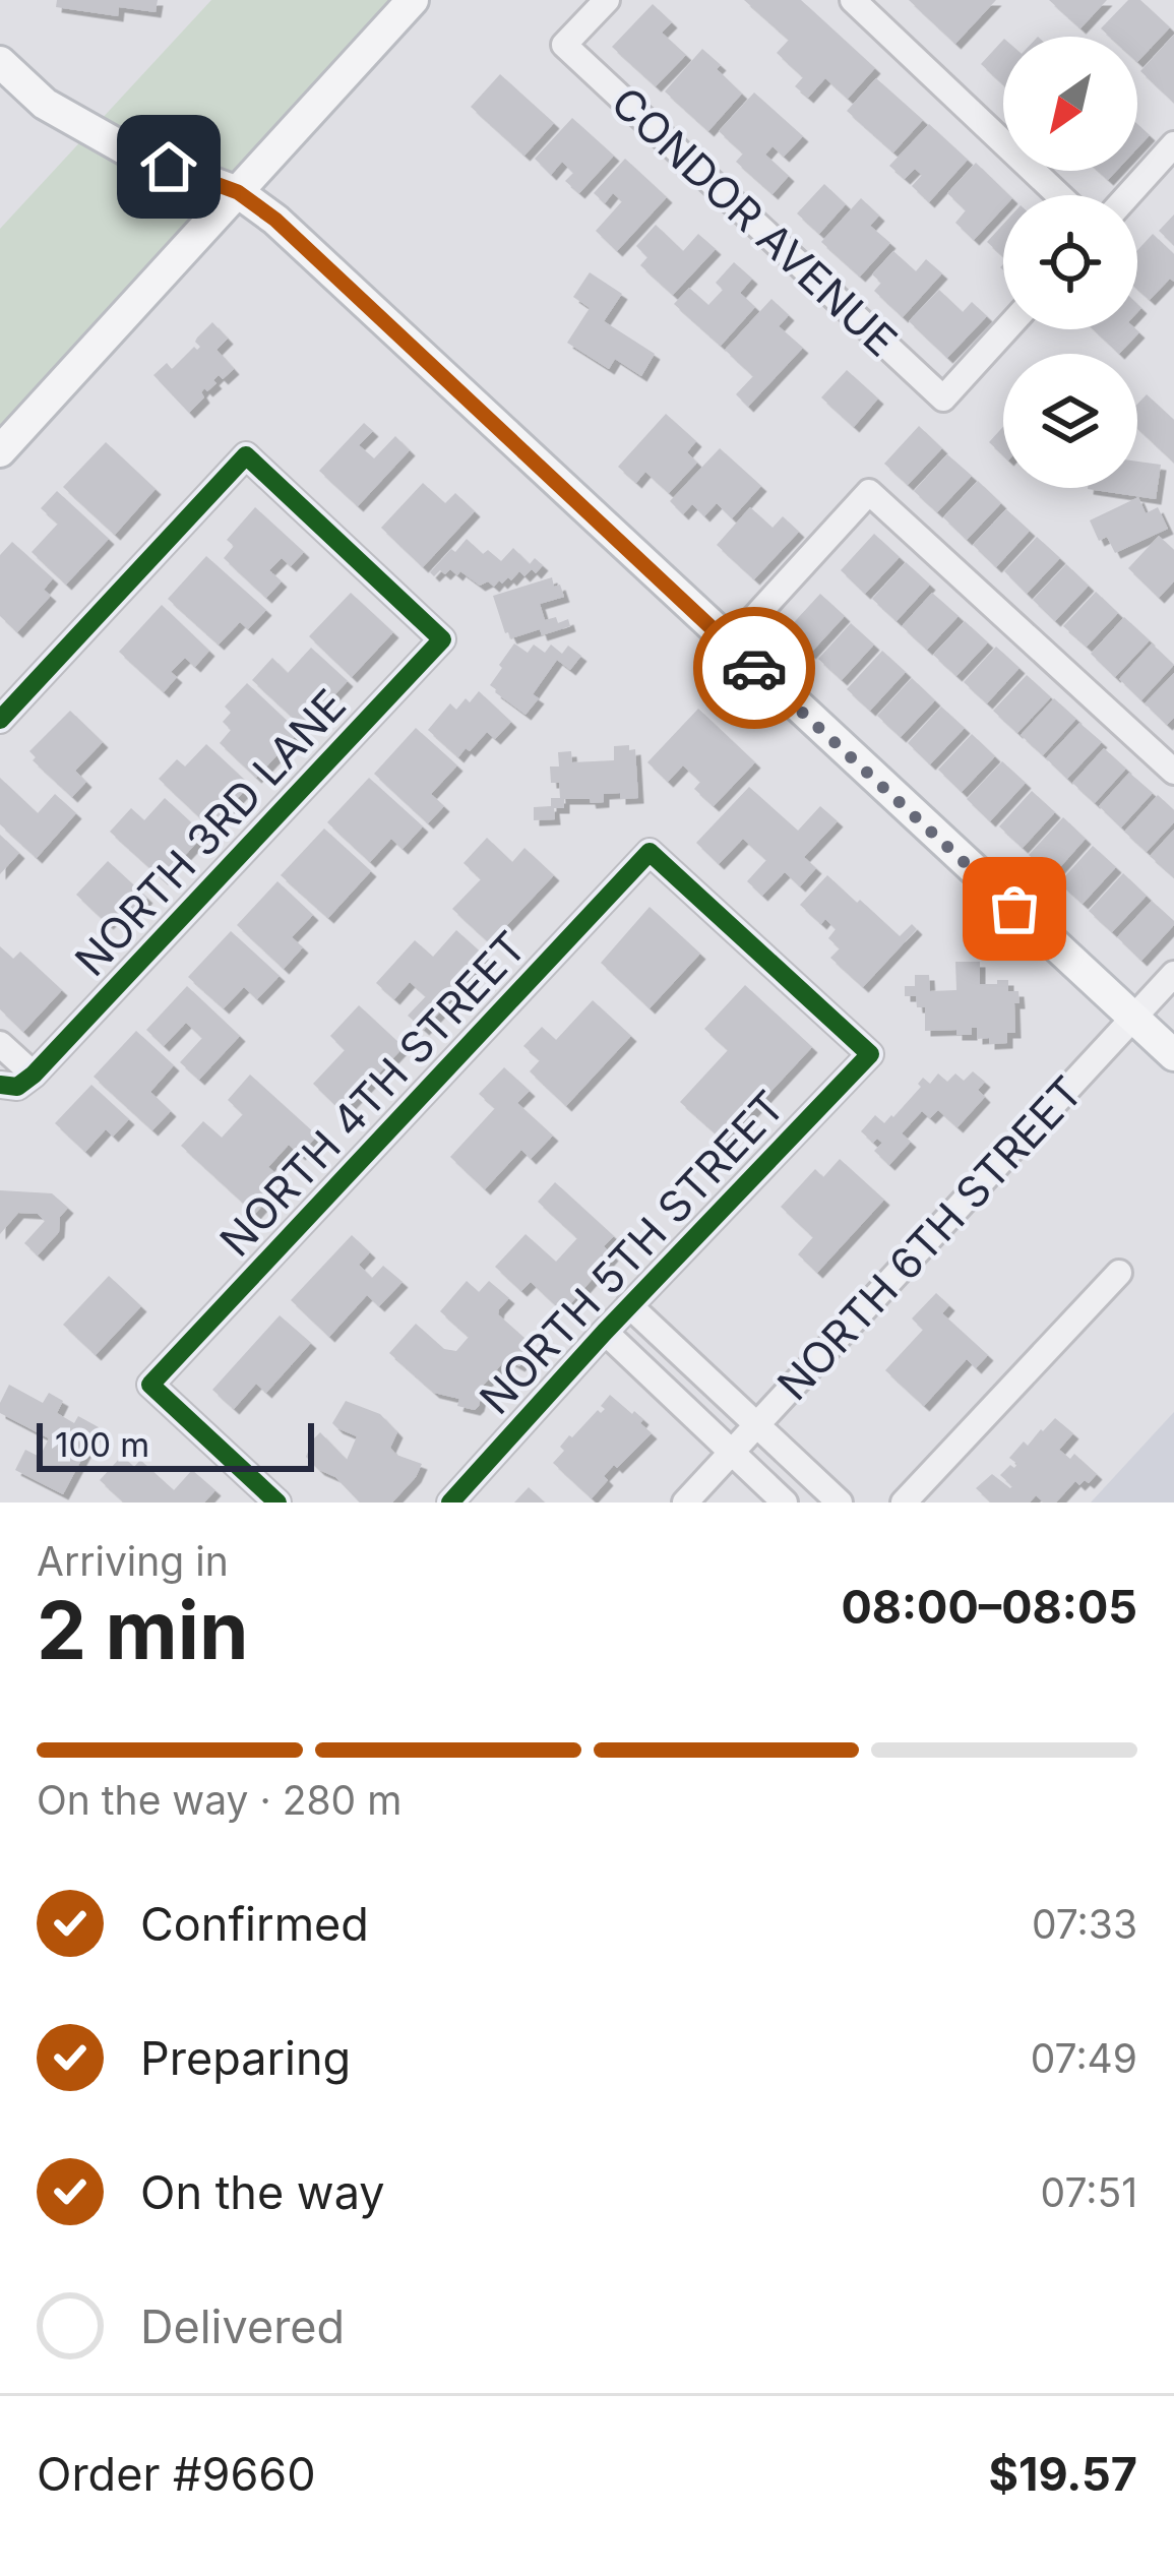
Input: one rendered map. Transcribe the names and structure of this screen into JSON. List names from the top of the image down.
{
  "streets": {
    "street": [
      "CONDOR AVENUE",
      "NORTH 3RD LANE",
      "NORTH 4TH STREET",
      "NORTH 6TH STREET",
      "NORTH 5TH STREET"
    ]
  },
  "crossings": [
    ["NORTH 4TH STREET", "NORTH 5TH STREET"]
  ],
  "scale_bar": "100 m",
  "north": "bottom left",
  "page": {
    "scale": "100 m",
    "heading": ["2 min", "Arriving in", "08:00–08:05"],
    "panel": ["Order #9660", "$19.57"],
    "bar": "On the way · 280 m",
    "list": [
      ["Confirmed", "07:33"],
      ["Preparing", "07:49"],
      ["On the way", "07:51"],
      "Delivered"
    ]
  }
}
